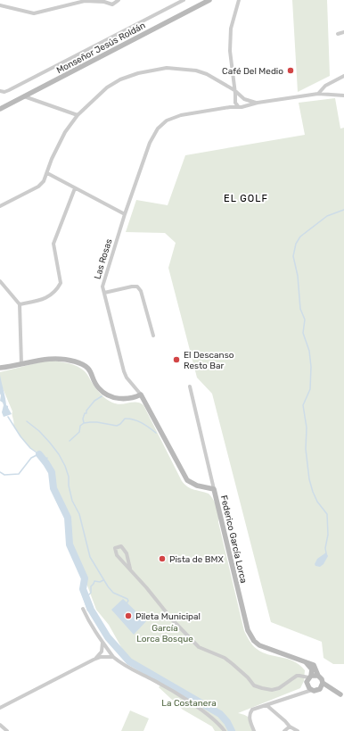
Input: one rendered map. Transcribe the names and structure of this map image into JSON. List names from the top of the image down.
{
  "streets": {
    "street": ["Monseñor Jesús Roldán", "Las Rosas", "Federico García Lorca"]
  },
  "crossings": [
    ["Las Rosas", "Federico García Lorca"]
  ],
  "districts": ["EL GOLF"],
  "parks": ["García Lorca Bosque", "La Costanera"],
  "places": [
    "Café Del Medio",
    "El Descanso Resto Bar",
    "Pista de BMX",
    "Pileta Municipal"
  ]
}
